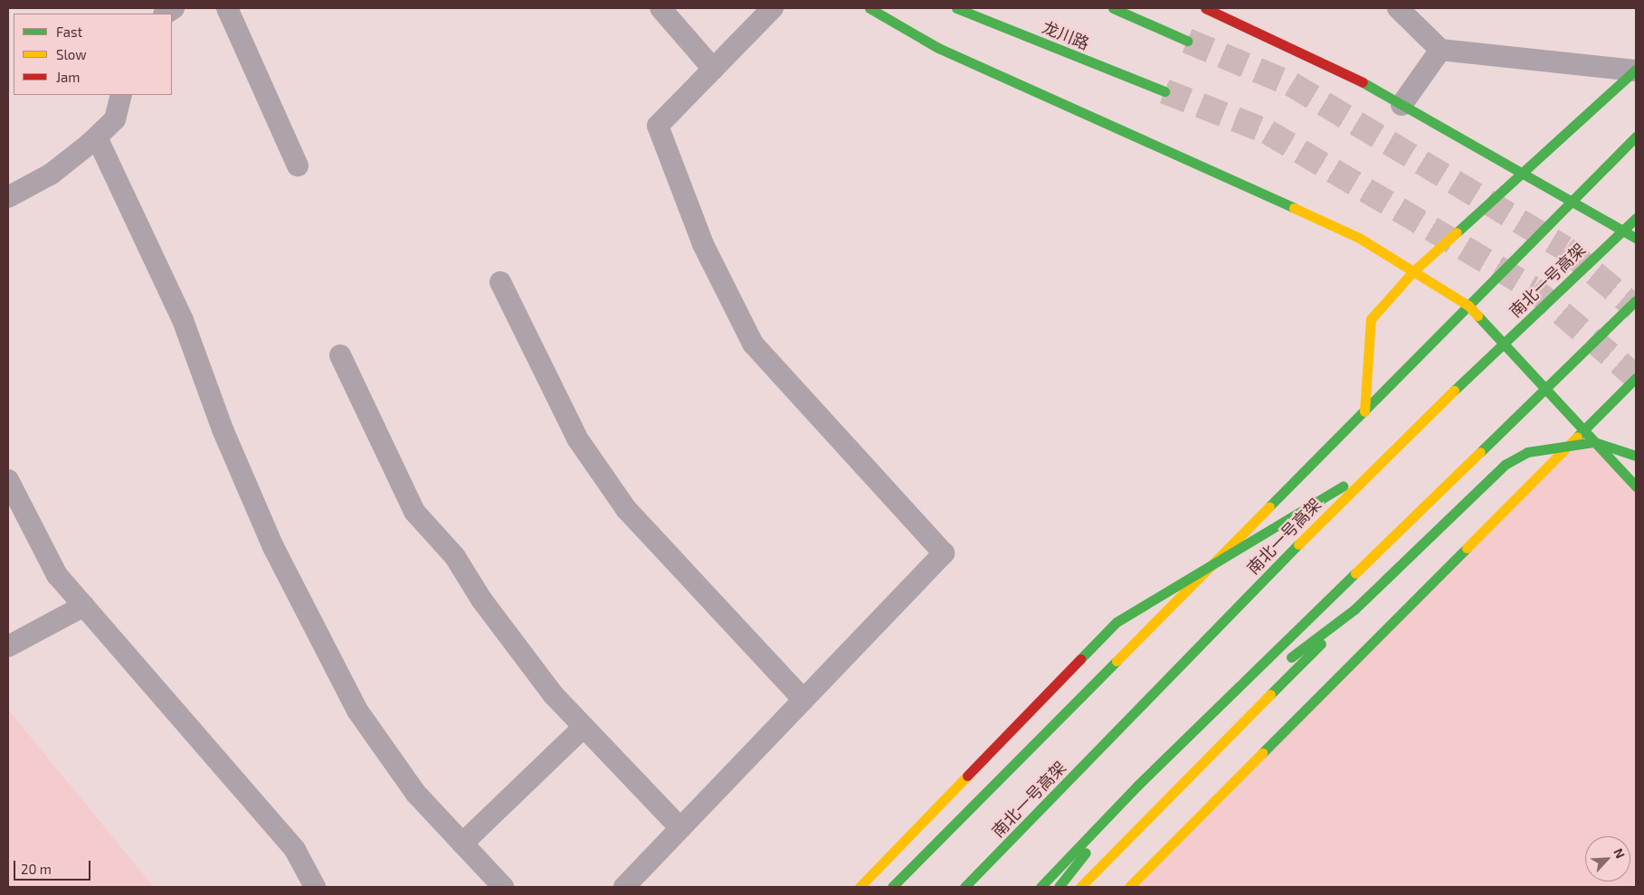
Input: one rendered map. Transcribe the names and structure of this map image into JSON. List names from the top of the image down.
{
  "streets": {
    "main road": ["龙川路", "南北一号高架"]
  },
  "legend": ["Fast", "Slow", "Jam"],
  "scale_bar": "20 m",
  "north": "top right"
}
